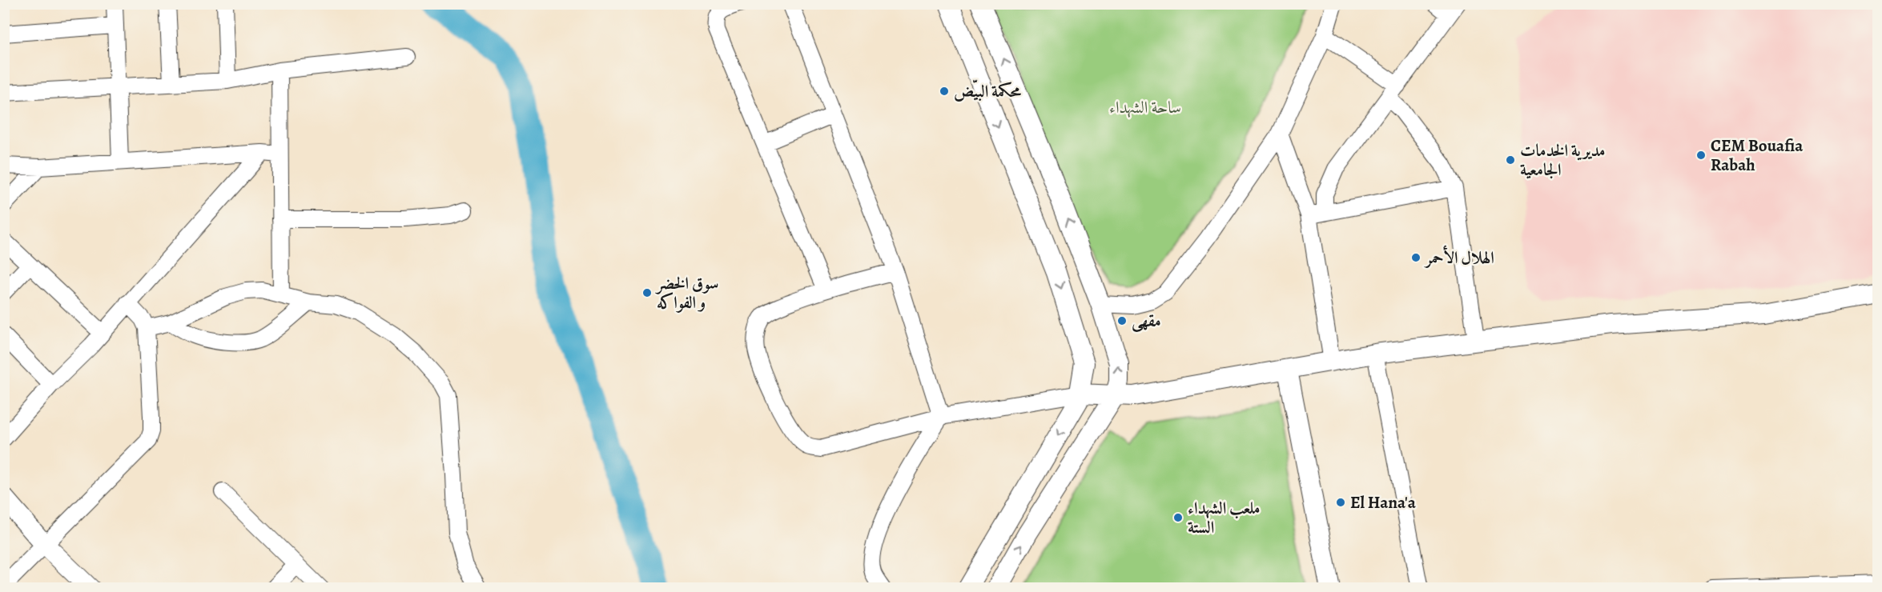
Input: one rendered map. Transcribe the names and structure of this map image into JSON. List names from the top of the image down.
{
  "parks": ["ساحة الشهداء"],
  "places": [
    "محكمة البيّض",
    "CEM Bouafia Rabah",
    "مديرية الخدمات الجامعية",
    "الهلال الأحمر",
    "سوق الخضر و الفواكه",
    "مقهى",
    "El Hana'a",
    "ملعب الشهداء الستة"
  ]
}
